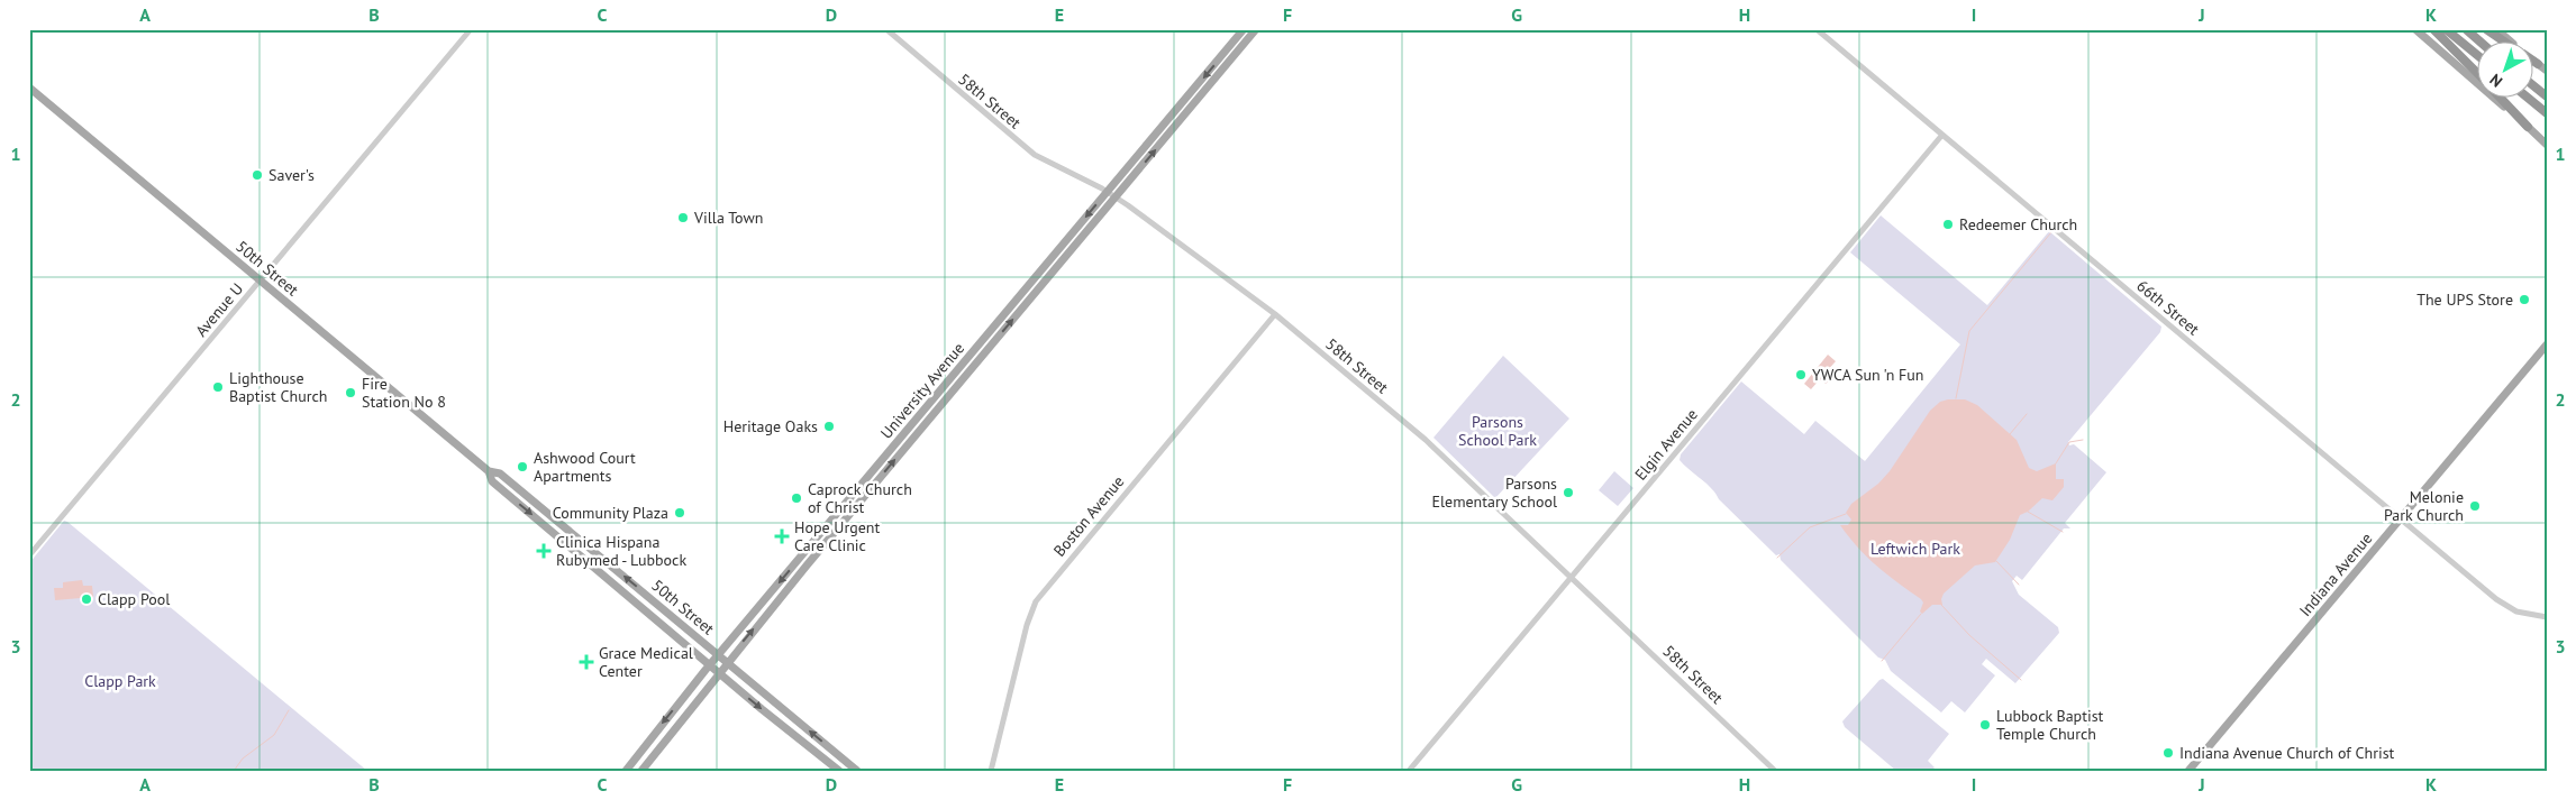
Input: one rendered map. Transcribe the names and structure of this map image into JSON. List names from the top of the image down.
{
  "streets": {
    "main road": ["50th Street", "University Avenue", "Indiana Avenue"],
    "street": [
      "58th Street",
      "66th Street",
      "Avenue U",
      "Elgin Avenue",
      "Boston Avenue"
    ]
  },
  "crossings": [
    ["58th Street", "University Avenue"],
    ["58th Street", "Elgin Avenue"],
    ["58th Street", "Boston Avenue"],
    ["50th Street", "Avenue U"],
    ["50th Street", "University Avenue"],
    ["66th Street", "Elgin Avenue"],
    ["66th Street", "Indiana Avenue"]
  ],
  "parks": ["Parsons School Park", "Leftwich Park", "Clapp Park"],
  "places": {
    "other": [
      "Saver's",
      "Villa Town",
      "Redeemer Church",
      "The UPS Store",
      "YWCA Sun 'n Fun",
      "Lighthouse Baptist Church",
      "Fire Station No 8",
      "Heritage Oaks",
      "Ashwood Court Apartments",
      "Parsons Elementary School",
      "Caprock Church of Christ",
      "Melonie Park Church",
      "Community Plaza",
      "Clapp Pool",
      "Lubbock Baptist Temple Church",
      "Indiana Avenue Church of Christ"
    ],
    "health": ["Hope Urgent Care Clinic", "Clinica Hispana Rubymed - Lubbock", "Grace Medical Center"]
  },
  "north": "bottom left",
  "grid": {
    "columns": [
      "A",
      "B",
      "C",
      "D",
      "E",
      "F",
      "G",
      "H",
      "I",
      "J",
      "K"
    ],
    "rows": ["1", "2", "3"]
  }
}
